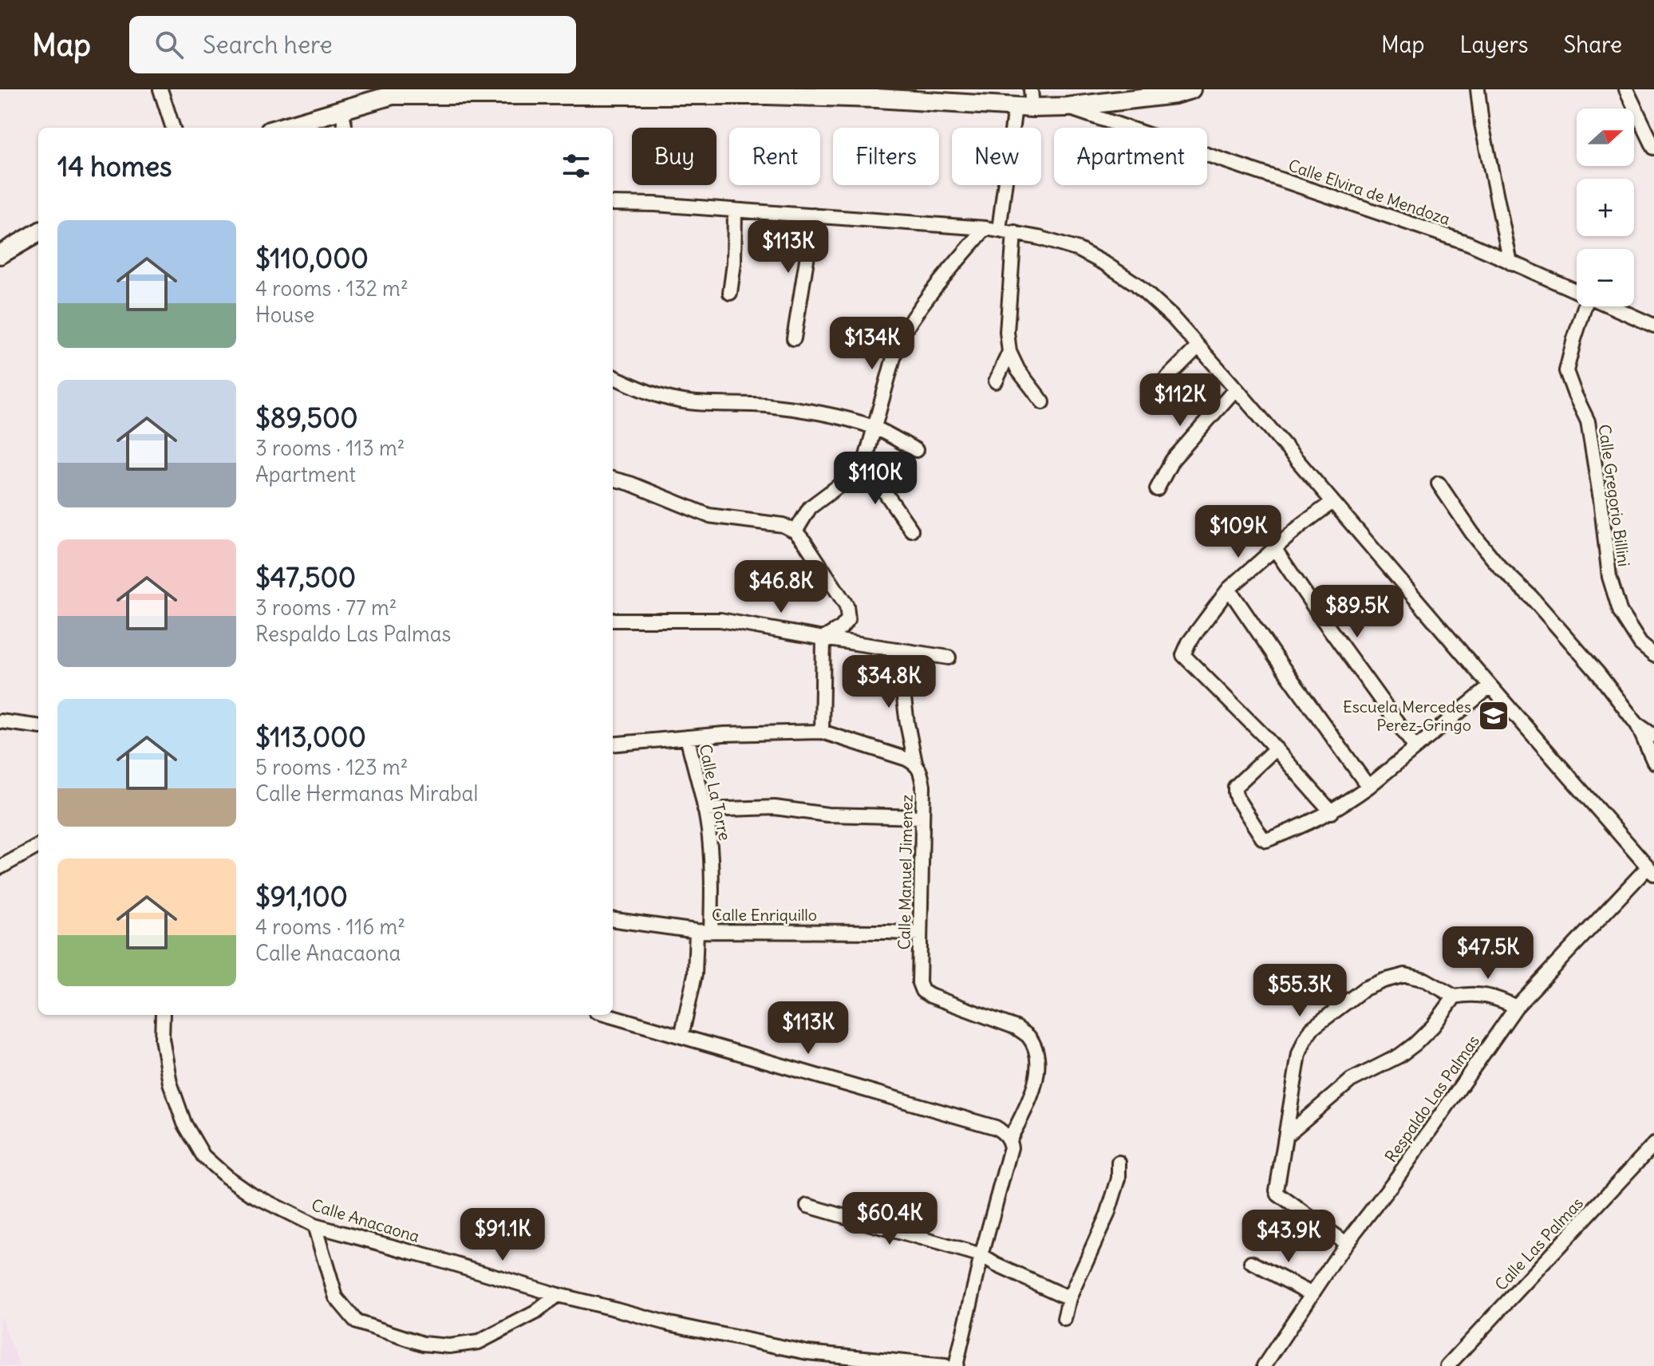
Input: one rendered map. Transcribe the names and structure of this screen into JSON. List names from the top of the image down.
{
  "streets": {
    "street": [
      "Calle Elvira de Mendoza",
      "Calle Gregorio Billini",
      "Calle La Torre",
      "Calle Manuel Jimenez",
      "Calle Enriquillo",
      "Respaldo Las Palmas",
      "Calle Anacaona",
      "Calle Las Palmas"
    ]
  },
  "crossings": [
    ["Calle La Torre", "Calle Enriquillo"],
    ["Calle Manuel Jimenez", "Calle Enriquillo"]
  ],
  "places": {
    "school or university": ["Escuela Mercedes Perez-Gringo"]
  },
  "north": "right",
  "page": {
    "header": "Map",
    "search": "Search here",
    "nav": ["Map", "Layers", "Share"],
    "map_buttons": ["+", "−"],
    "chip": [
      "Buy",
      "Rent",
      "Filters",
      "New",
      "Apartment"
    ],
    "heading": "14 homes",
    "list": [
      {
        "name": "$110,000",
        "note": "4 rooms · 132 m² · House"
      },
      {
        "name": "$89,500",
        "note": "3 rooms · 113 m² · Apartment"
      },
      {
        "name": "$47,500",
        "note": "3 rooms · 77 m² · Respaldo Las Palmas"
      },
      {
        "name": "$113,000",
        "note": "5 rooms · 123 m² · Calle Hermanas Mirabal"
      },
      {
        "name": "$91,100",
        "note": "4 rooms · 116 m² · Calle Anacaona"
      }
    ],
    "price": [
      "$113K",
      "$134K",
      "$112K",
      "$110K",
      "$109K",
      "$46.8K",
      "$89.5K",
      "$34.8K",
      "$47.5K",
      "$55.3K",
      "$113K",
      "$60.4K",
      "$91.1K",
      "$43.9K"
    ]
  }
}
